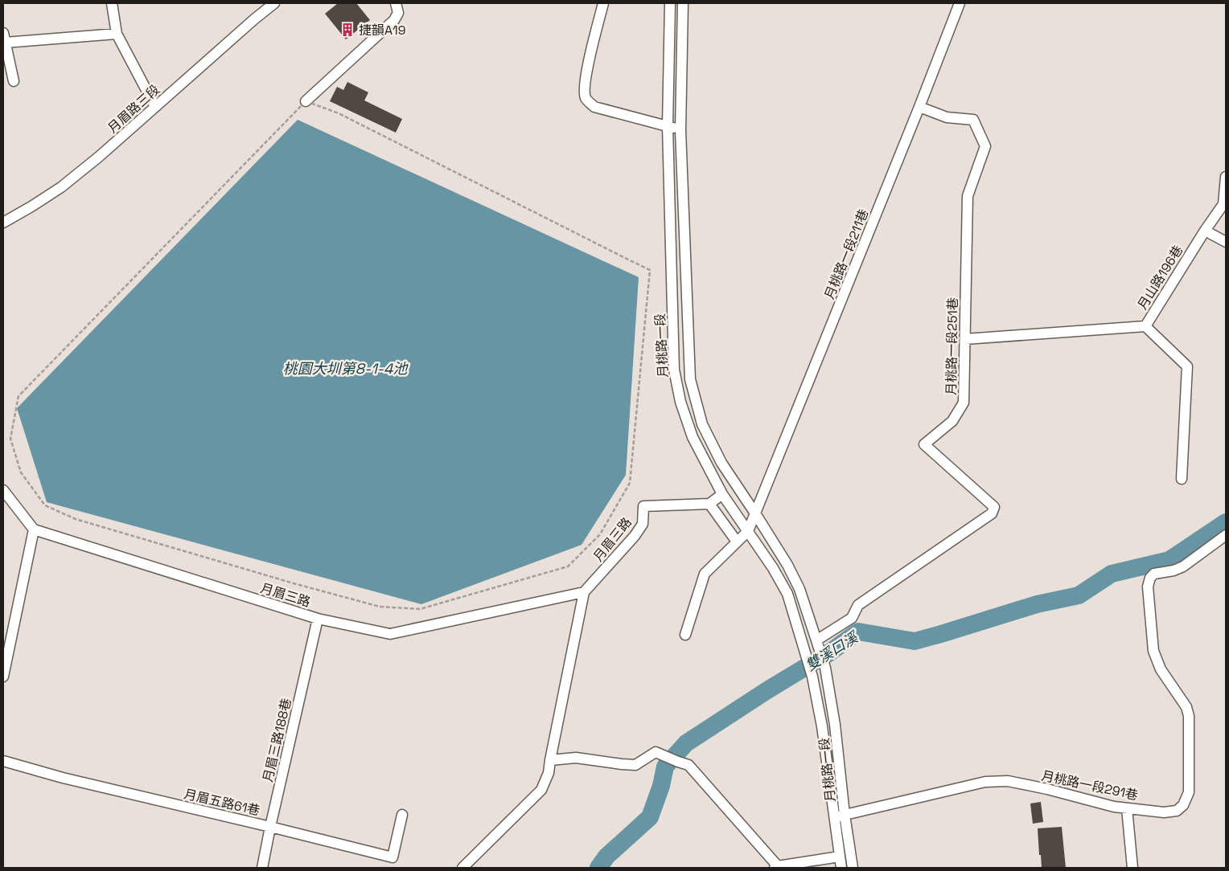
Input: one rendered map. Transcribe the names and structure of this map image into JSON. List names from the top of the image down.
{
  "streets": {
    "street": [
      "月眉路三段",
      "月桃路一段211巷",
      "月山路196巷",
      "月桃路一段",
      "月桃路一段251巷",
      "月眉三路",
      "月眉三路188巷",
      "月桃路一段291巷",
      "月眉五路61巷"
    ]
  },
  "crossings": [
    ["月桃路一段211巷", "月桃路一段"],
    ["月桃路一段211巷", "月桃路一段251巷"],
    ["月桃路一段", "月桃路一段251巷"],
    ["月桃路一段", "月桃路一段291巷"],
    ["月眉三路", "月眉三路188巷"],
    ["月眉三路188巷", "月眉五路61巷"]
  ],
  "water": ["桃園大圳第8-1-4池", "雙溪口溪"],
  "places": {
    "building": ["捷韻A19"]
  }
}
